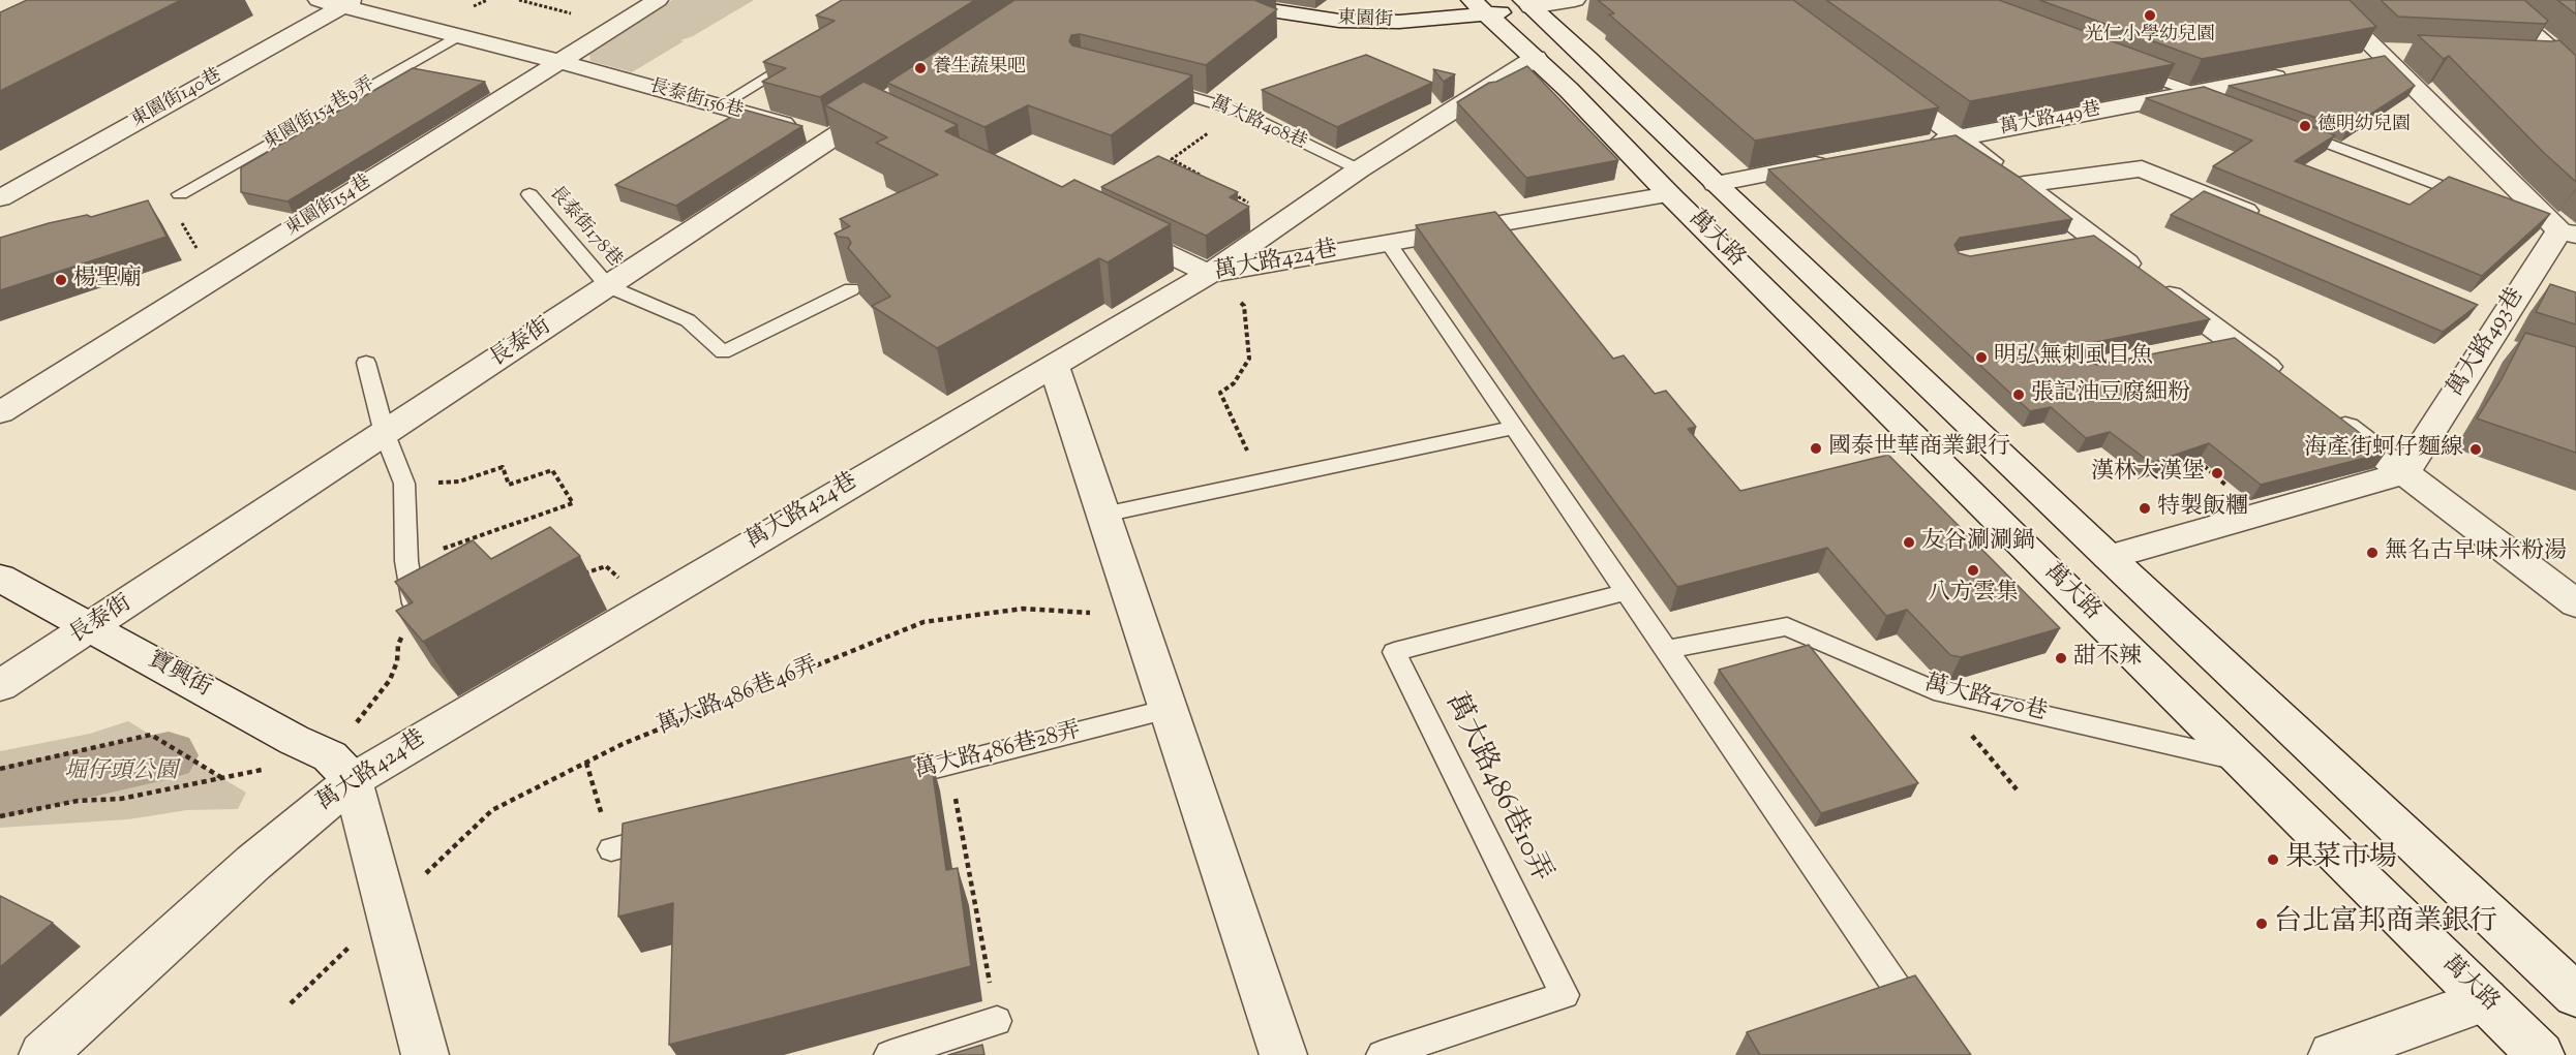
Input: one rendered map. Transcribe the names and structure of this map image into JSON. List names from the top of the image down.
{
  "streets": {
    "street": [
      "東園街",
      "東園街140巷",
      "長泰街156巷",
      "萬大路449巷",
      "東園街154巷",
      "萬大路",
      "萬大路424巷",
      "萬大路493巷",
      "長泰街",
      "寶興街"
    ],
    "lane": [
      "東園街154巷9弄",
      "萬大路408巷",
      "長泰街178巷",
      "萬大路470巷",
      "萬大路486巷28弄",
      "萬大路486巷10弄"
    ],
    "path": ["萬大路486巷46弄"]
  },
  "crossings": [
    ["東園街", "萬大路"],
    ["長泰街156巷", "東園街154巷"],
    ["長泰街156巷", "長泰街"],
    ["長泰街178巷", "長泰街"],
    ["萬大路", "萬大路424巷"],
    ["萬大路", "萬大路470巷"],
    ["萬大路424巷", "寶興街"],
    ["長泰街", "寶興街"]
  ],
  "parks": ["堀仔頭公園"],
  "places": [
    "光仁小學幼兒園",
    "養生蔬果吧",
    "德明幼兒園",
    "楊聖廟",
    "明弘無刺虱目魚",
    "張記油豆腐細粉",
    "國泰世華商業銀行",
    "海產街蚵仔麵線",
    "漢林大漢堡",
    "特製飯糰",
    "友谷涮涮鍋",
    "無名古早味米粉湯",
    "八方雲集",
    "甜不辣",
    "果菜市場",
    "台北富邦商業銀行"
  ]
}
